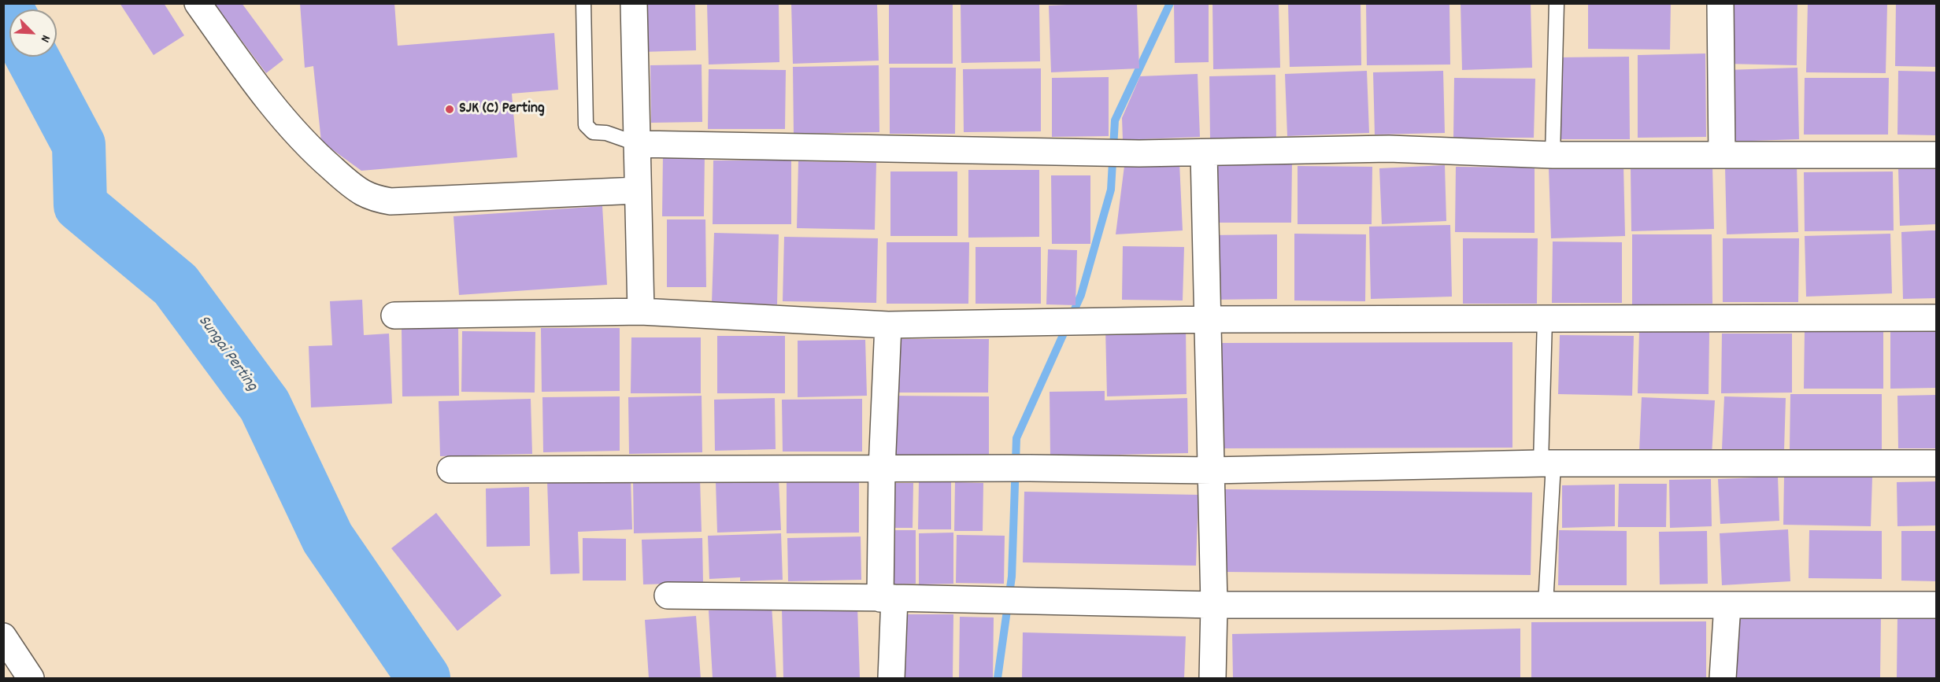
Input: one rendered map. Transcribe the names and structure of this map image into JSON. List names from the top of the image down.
{
  "water": ["Sungai Perting"],
  "places": ["SJK (C) Perting"],
  "north": "bottom right"
}
